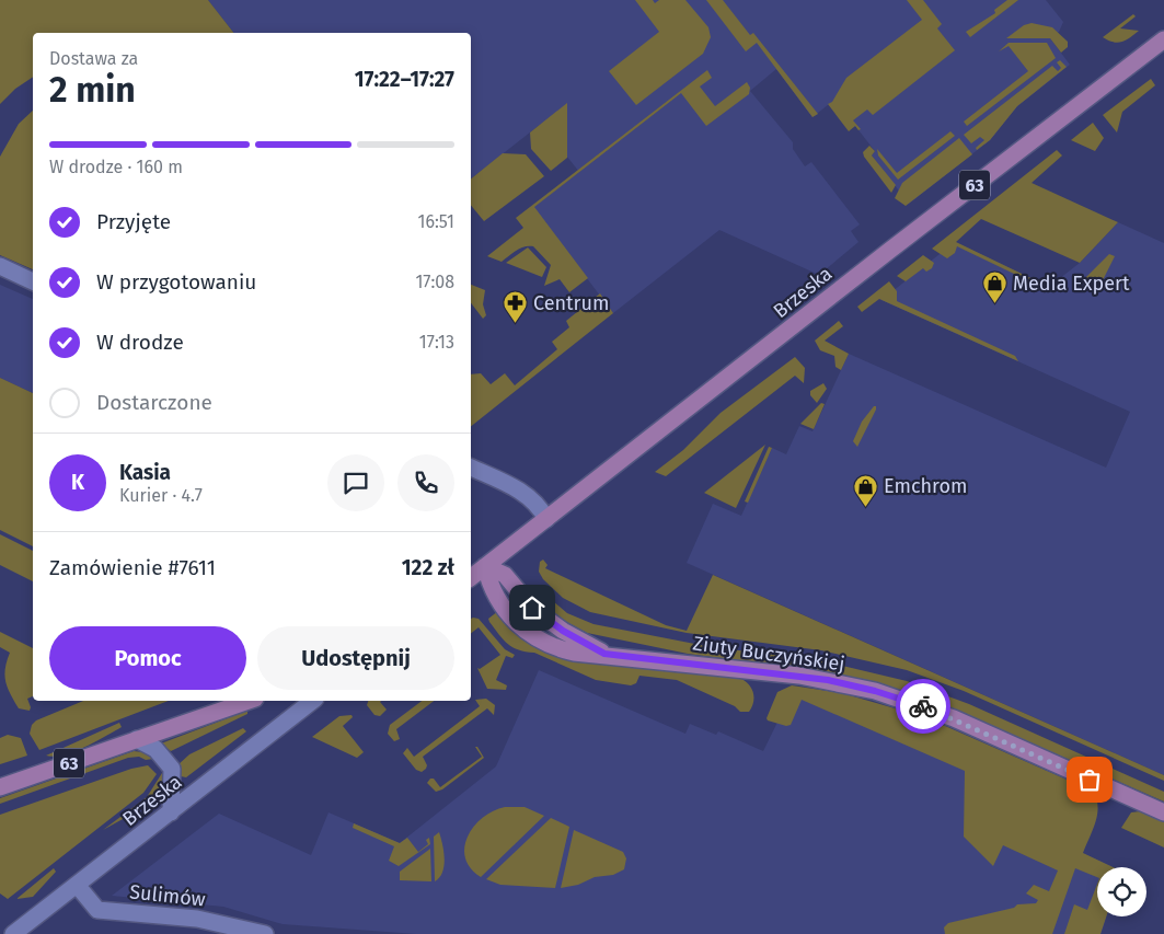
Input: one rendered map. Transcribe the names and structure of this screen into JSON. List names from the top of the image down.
{
  "streets": {
    "main road": ["63", "Brzeska", "Ziuty Buczyńskiej"],
    "street": ["Sulimów"]
  },
  "crossings": [
    ["Brzeska", "Ziuty Buczyńskiej"],
    ["Brzeska", "Sulimów"]
  ],
  "places": {
    "shop": ["Media Expert", "Emchrom"],
    "pharmacy": ["Centrum"]
  },
  "page": {
    "heading": ["2 min", "Dostawa za", "17:22–17:27"],
    "panel": [
      "Kasia",
      "Kurier · 4.7",
      "Zamówienie #7611",
      "122 zł"
    ],
    "bar": "W drodze · 160 m",
    "list": [
      ["Przyjęte", "16:51"],
      ["W przygotowaniu", "17:08"],
      ["W drodze", "17:13"],
      "Dostarczone"
    ],
    "round": "K",
    "buttons": ["Pomoc", "Udostępnij"]
  }
}
